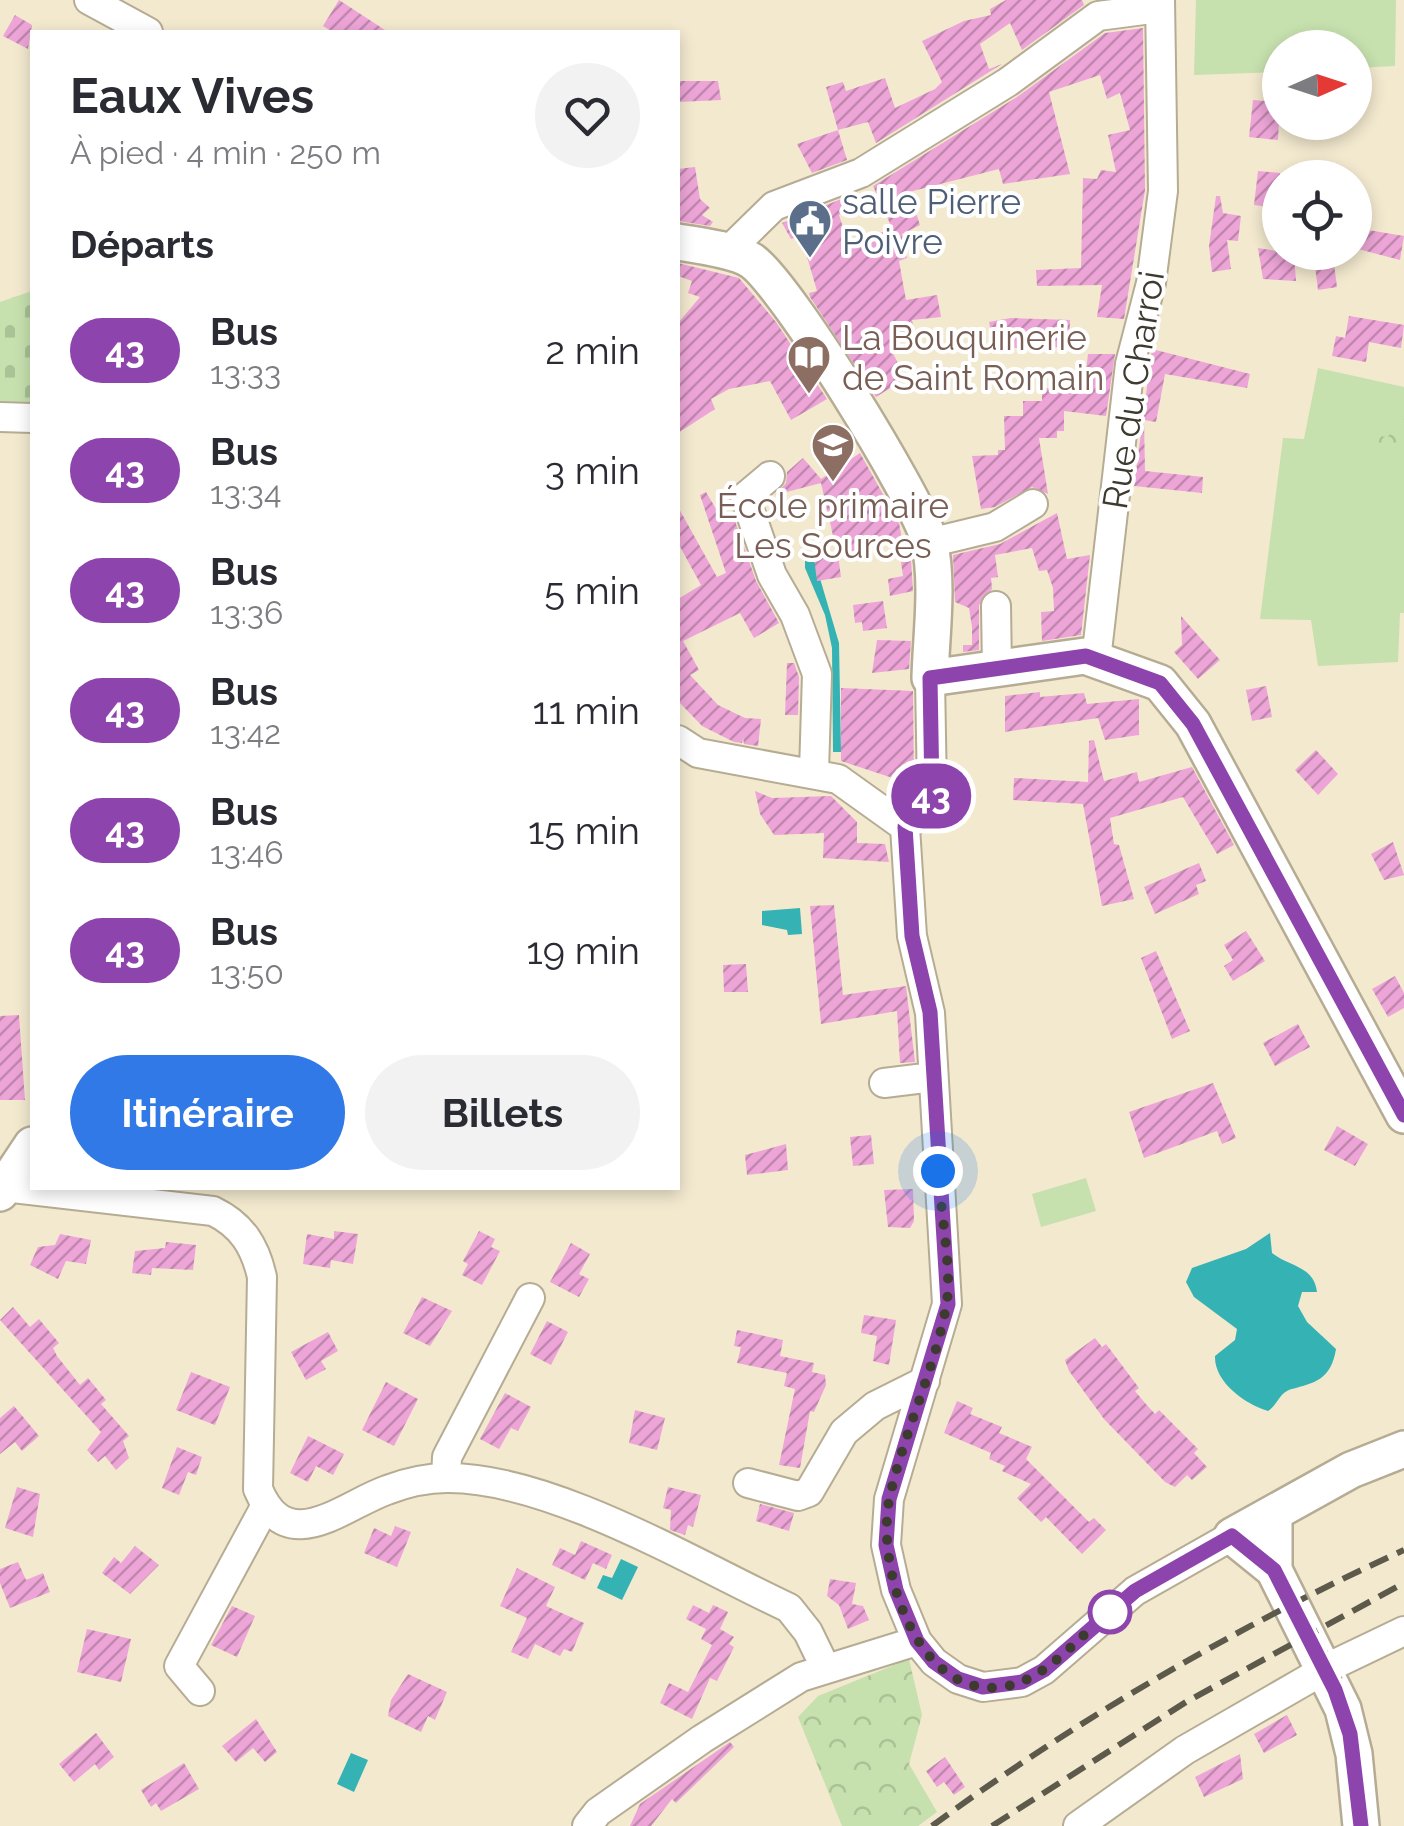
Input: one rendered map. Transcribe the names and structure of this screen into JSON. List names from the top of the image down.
{
  "streets": {
    "street": ["Rue du Charroi"]
  },
  "places": {
    "public building": ["salle Pierre Poivre"],
    "library": ["La Bouquinerie de Saint Romain"],
    "school or university": ["École primaire Les Sources"]
  },
  "lines": ["bus line 43"],
  "north": "right",
  "page": {
    "on_map": "43",
    "heading": [
      ["Eaux Vives", "À pied · 4 min · 250 m"],
      "Départs"
    ],
    "list": [
      {
        "mark": "43",
        "name": "Bus",
        "note": "13:33",
        "value": "2 min"
      },
      {
        "mark": "43",
        "name": "Bus",
        "note": "13:34",
        "value": "3 min"
      },
      {
        "mark": "43",
        "name": "Bus",
        "note": "13:36",
        "value": "5 min"
      },
      {
        "mark": "43",
        "name": "Bus",
        "note": "13:42",
        "value": "11 min"
      },
      {
        "mark": "43",
        "name": "Bus",
        "note": "13:46",
        "value": "15 min"
      },
      {
        "mark": "43",
        "name": "Bus",
        "note": "13:50",
        "value": "19 min"
      }
    ],
    "buttons": ["Itinéraire", "Billets"]
  }
}
